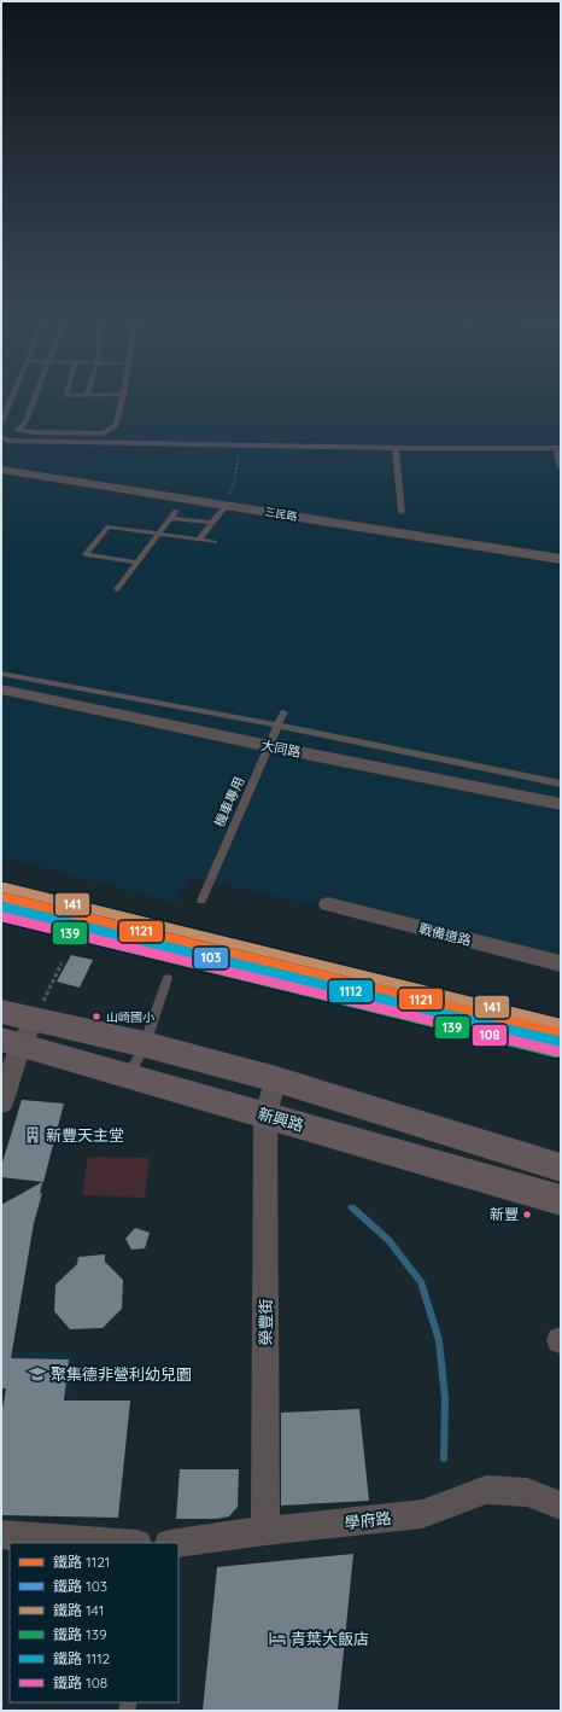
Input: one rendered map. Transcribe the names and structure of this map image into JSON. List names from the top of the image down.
{
  "streets": {
    "main road": ["新興路"],
    "street": [
      "三民路",
      "大同路",
      "戰備道路",
      "榮豐街",
      "學府路"
    ],
    "lane": ["機車專用"]
  },
  "crossings": [
    ["大同路", "機車專用"],
    ["新興路", "榮豐街"],
    ["榮豐街", "學府路"]
  ],
  "places": {
    "other": ["山崎國小", "新豐"],
    "building": ["新豐天主堂"],
    "school or university": ["聚集德非營利幼兒園"],
    "hotel": ["青葉大飯店"]
  },
  "lines": [
    "rail line 141",
    "rail line 1121",
    "rail line 103",
    "rail line 1112",
    "rail line 139",
    "rail line 108"
  ],
  "legend": [
    "鐵路 1121",
    "鐵路 103",
    "鐵路 141",
    "鐵路 139",
    "鐵路 1112",
    "鐵路 108"
  ]
}
